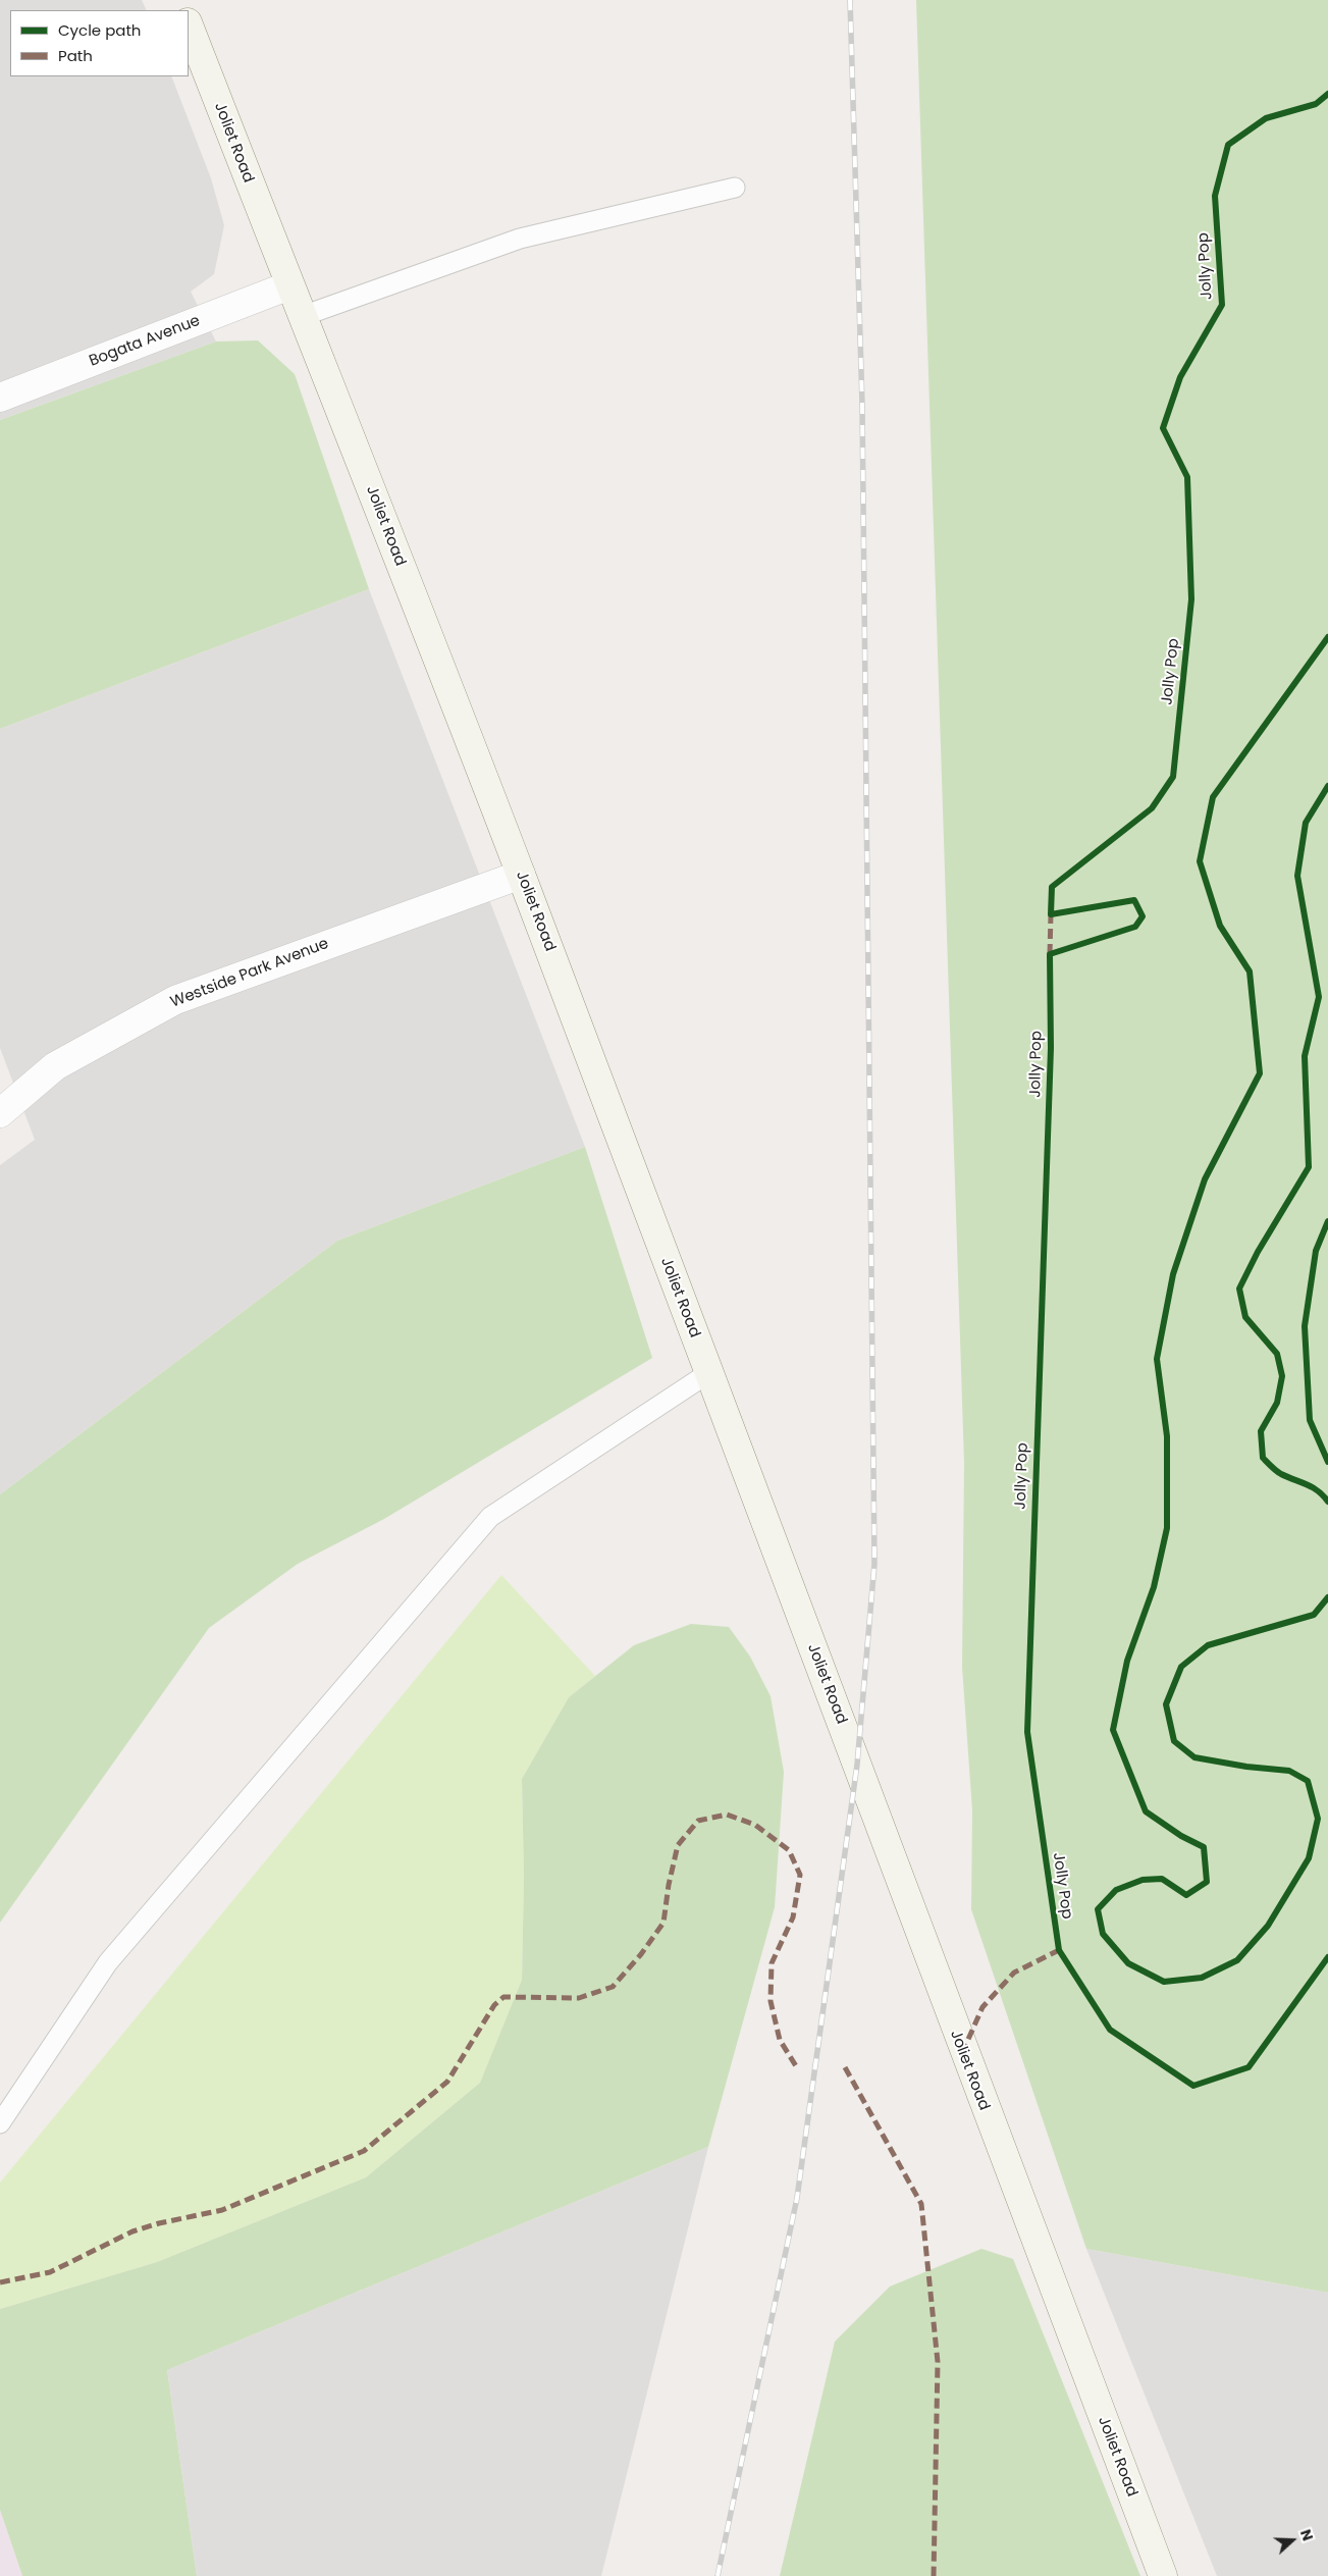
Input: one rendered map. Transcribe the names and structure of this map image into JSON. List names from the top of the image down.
{
  "streets": {
    "main road": ["Joliet Road"],
    "street": ["Bogata Avenue", "Westside Park Avenue"],
    "cycle path": ["Jolly Pop"]
  },
  "crossings": [
    ["Joliet Road", "Bogata Avenue"],
    ["Joliet Road", "Westside Park Avenue"]
  ],
  "legend": ["Cycle path", "Path"],
  "north": "right"
}
